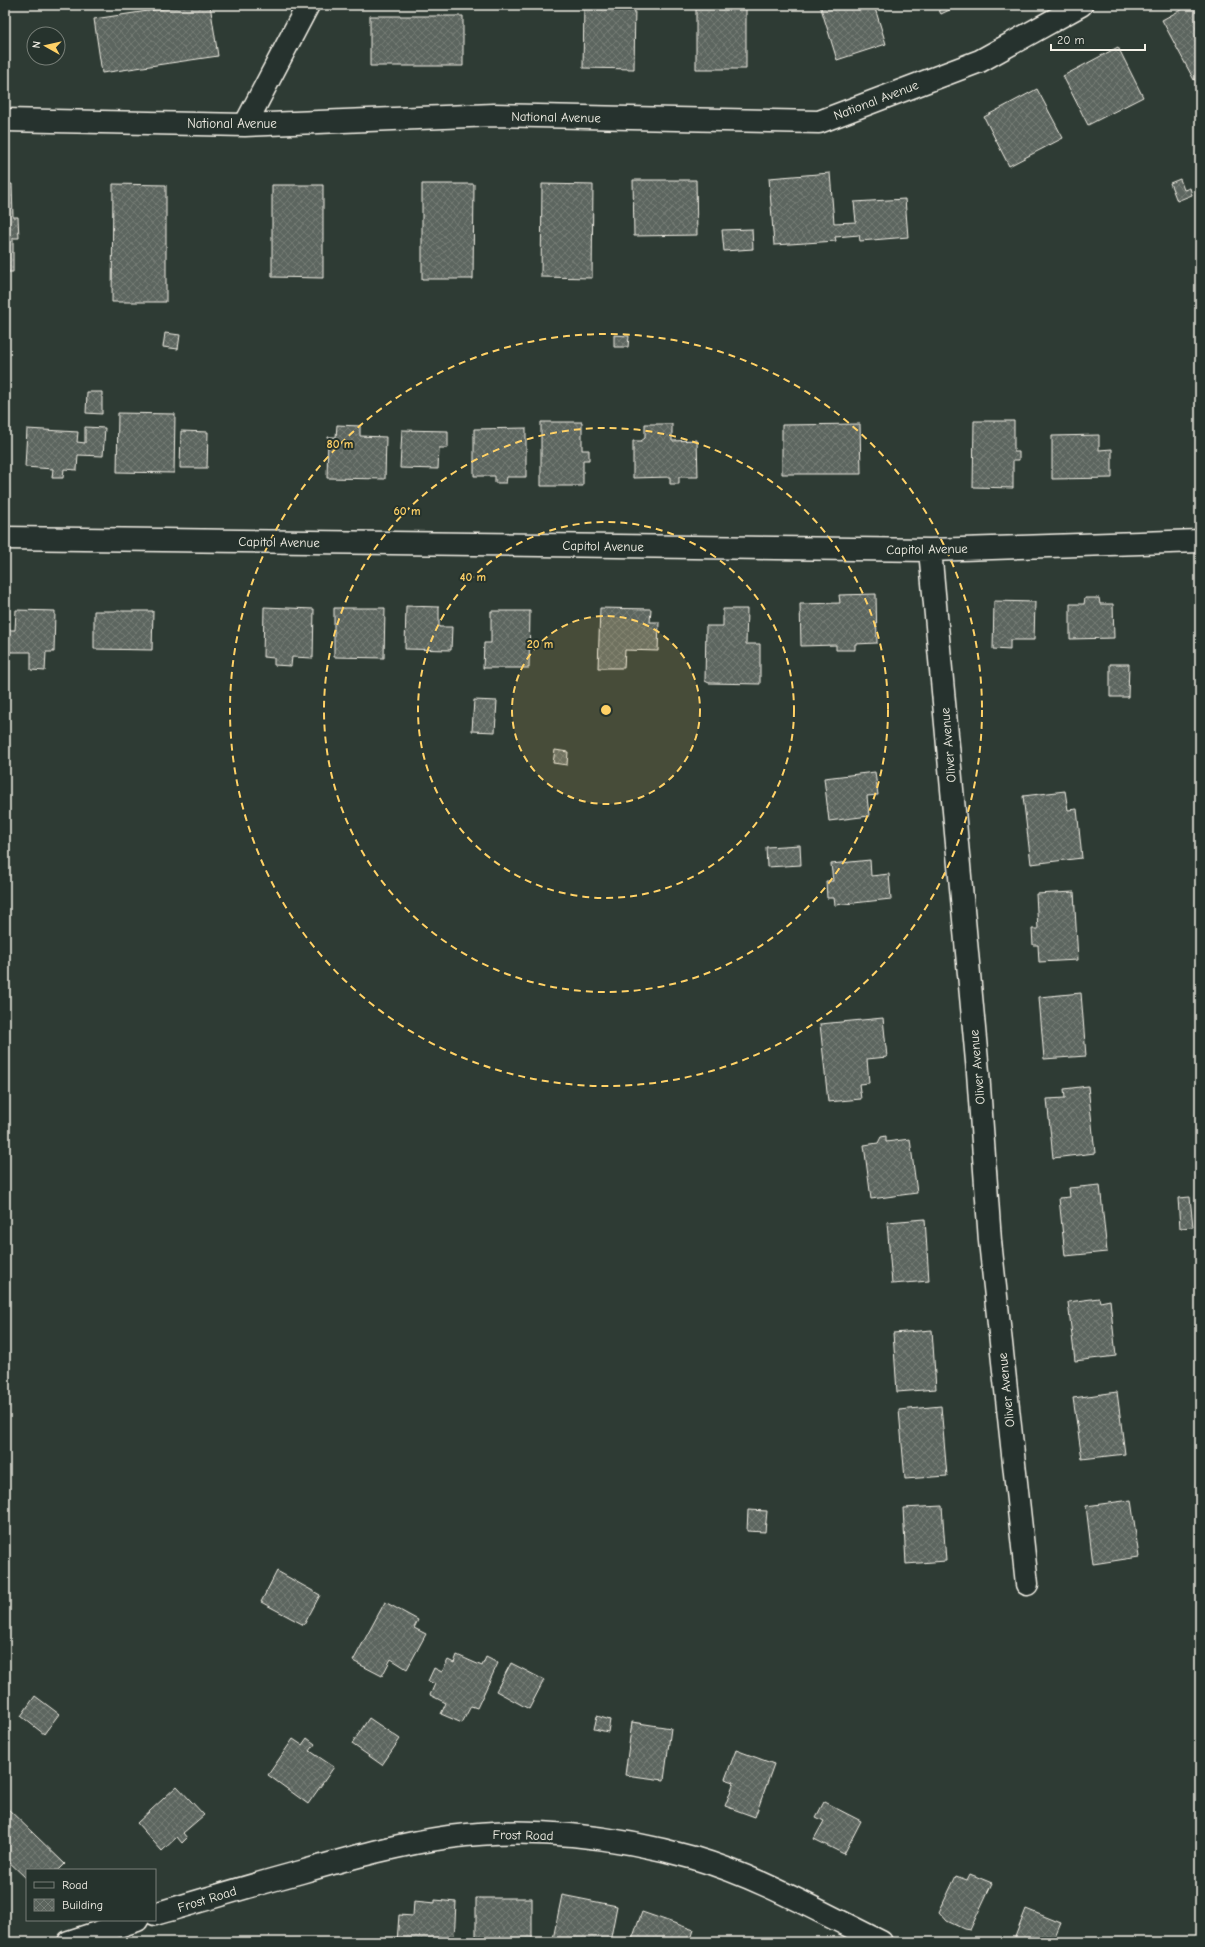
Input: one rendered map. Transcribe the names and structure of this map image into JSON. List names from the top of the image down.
{
  "streets": {
    "street": [
      "National Avenue",
      "Capitol Avenue",
      "Oliver Avenue",
      "Frost Road"
    ]
  },
  "crossings": [
    ["Capitol Avenue", "Oliver Avenue"]
  ],
  "legend": ["Road", "Building"],
  "scale_bar": "20 m",
  "north": "left",
  "rings": [
    "80 m",
    "60 m",
    "40 m",
    "20 m"
  ]
}
